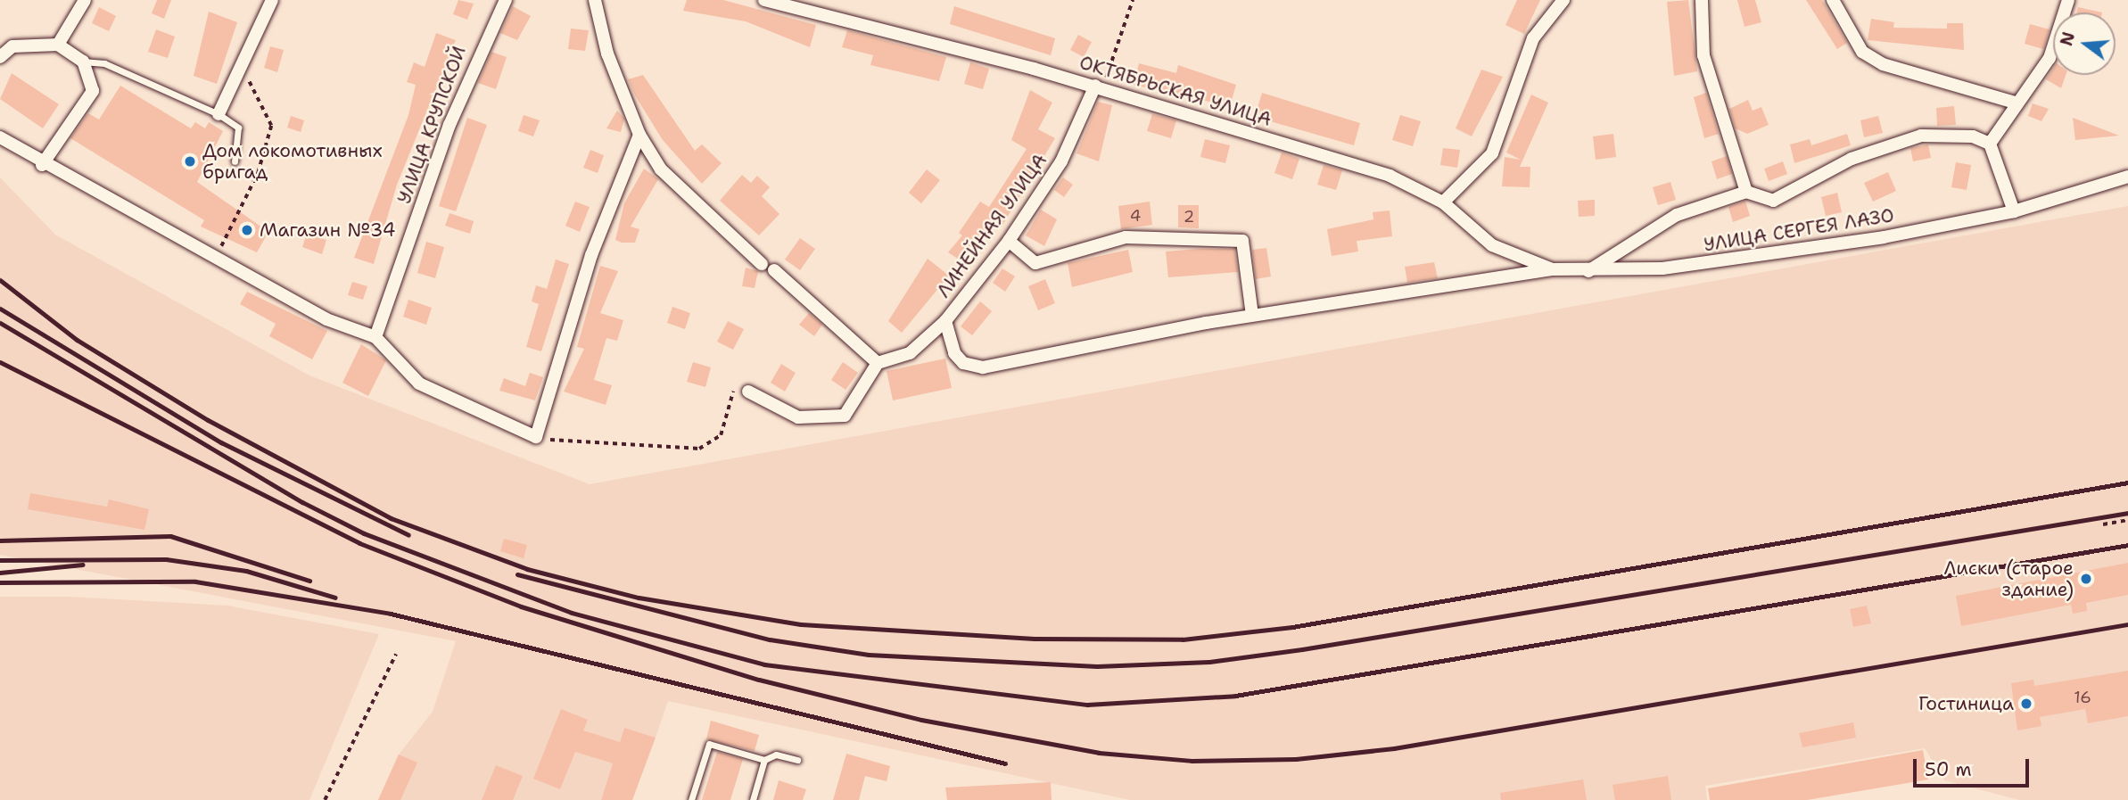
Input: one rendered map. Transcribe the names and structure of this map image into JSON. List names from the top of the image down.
{
  "streets": {
    "street": [
      "ОКТЯБРЬСКАЯ УЛИЦА",
      "УЛИЦА КРУПСКОЙ",
      "ЛИНЕЙНАЯ УЛИЦА",
      "УЛИЦА СЕРГЕЯ ЛАЗО"
    ]
  },
  "crossings": [
    ["ОКТЯБРЬСКАЯ УЛИЦА", "ЛИНЕЙНАЯ УЛИЦА"],
    ["ОКТЯБРЬСКАЯ УЛИЦА", "УЛИЦА СЕРГЕЯ ЛАЗО"]
  ],
  "places": [
    "Дом локомотивных бригад",
    "Магазин №34",
    "Лиски (старое здание)",
    "Гостиница"
  ],
  "house_numbers": ["4", "2", "16"],
  "scale_bar": "50 m",
  "north": "left"
}
